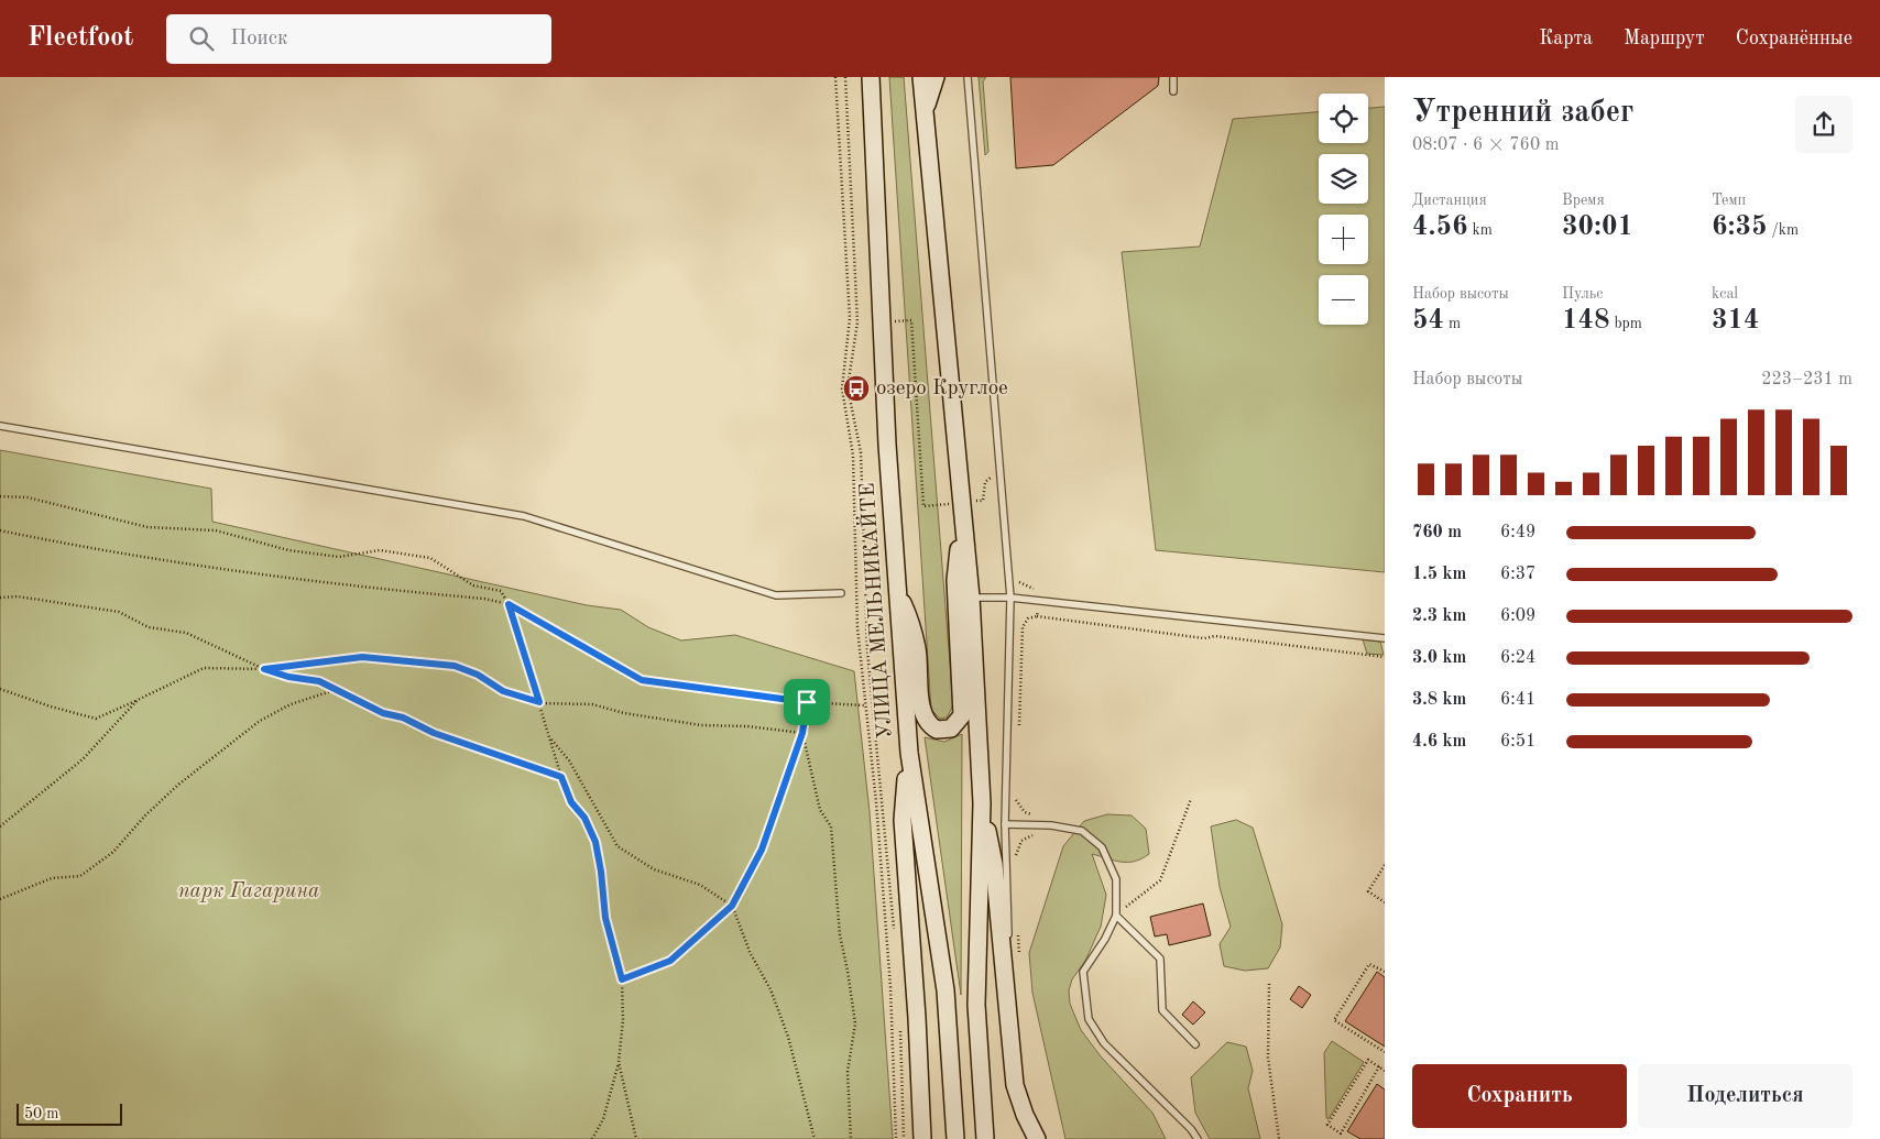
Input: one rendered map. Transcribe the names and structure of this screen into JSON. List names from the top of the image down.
{
  "streets": {
    "main road": ["УЛИЦА МЕЛЬНИКАЙТЕ"]
  },
  "parks": ["парк Гагарина"],
  "places": {
    "bus stop": ["озеро Круглое"]
  },
  "scale_bar": "50 m",
  "page": {
    "header": "Fleetfoot",
    "search": "Поиск",
    "nav": ["Карта", "Маршрут", "Сохранённые"],
    "heading": ["Утренний забег", "08:07 · 6 × 760 m"],
    "map_buttons": ["+", "−"],
    "stats": [
      ["Дистанция", "4.56 km"],
      ["Время", "30:01"],
      ["Темп", "6:35 /km"],
      ["Набор высоты", "54 m"],
      ["Пульс", "148 bpm"],
      ["kcal", "314"]
    ],
    "chart": ["Набор высоты", "223–231 m"],
    "list": [
      {
        "name": "760 m",
        "note": "6:49"
      },
      {
        "name": "1.5 km",
        "note": "6:37"
      },
      {
        "name": "2.3 km",
        "note": "6:09"
      },
      {
        "name": "3.0 km",
        "note": "6:24"
      },
      {
        "name": "3.8 km",
        "note": "6:41"
      },
      {
        "name": "4.6 km",
        "note": "6:51"
      }
    ],
    "buttons": ["Сохранить", "Поделиться"],
    "scale": "50 m"
  }
}
